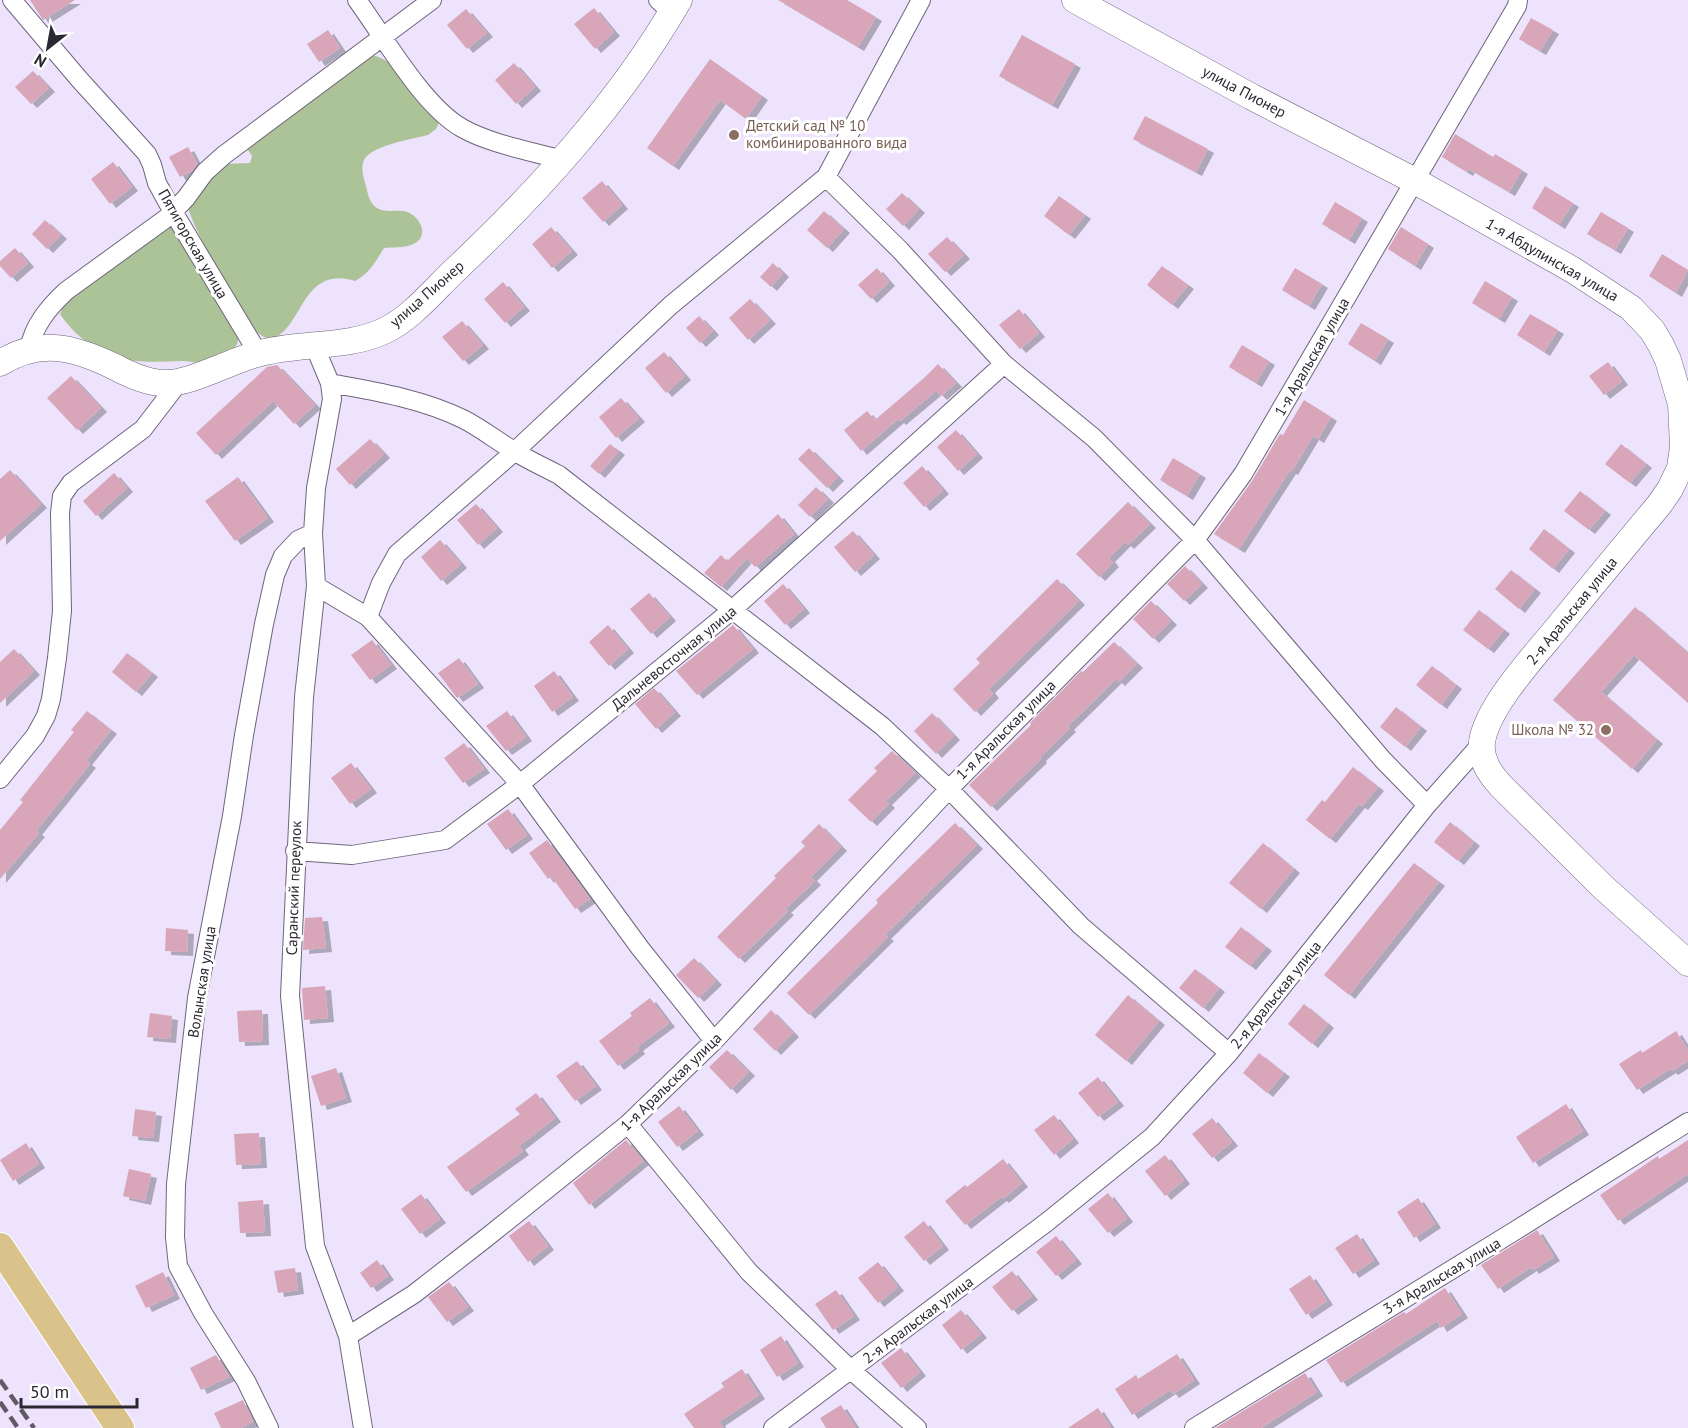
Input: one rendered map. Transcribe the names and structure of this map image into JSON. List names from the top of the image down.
{
  "streets": {
    "street": [
      "улица Пионер",
      "Пятигорская улица",
      "1-я Абдулинская улица",
      "1-я Аральская улица",
      "2-я Аральская улица",
      "Дальневосточная улица",
      "Саранский переулок",
      "Волынская улица",
      "3-я Аральская улица"
    ]
  },
  "crossings": [
    ["улица Пионер", "Пятигорская улица"],
    ["улица Пионер", "1-я Абдулинская улица"],
    ["улица Пионер", "1-я Аральская улица"],
    ["улица Пионер", "Саранский переулок"],
    ["1-я Абдулинская улица", "1-я Аральская улица"],
    ["1-я Абдулинская улица", "2-я Аральская улица"],
    ["1-я Аральская улица", "Саранский переулок"],
    ["Дальневосточная улица", "Саранский переулок"],
    ["Саранский переулок", "Волынская улица"]
  ],
  "places": ["Детский сад № 10 комбинированного вида", "Школа № 32"],
  "scale_bar": "50 m",
  "north": "bottom left"
}
